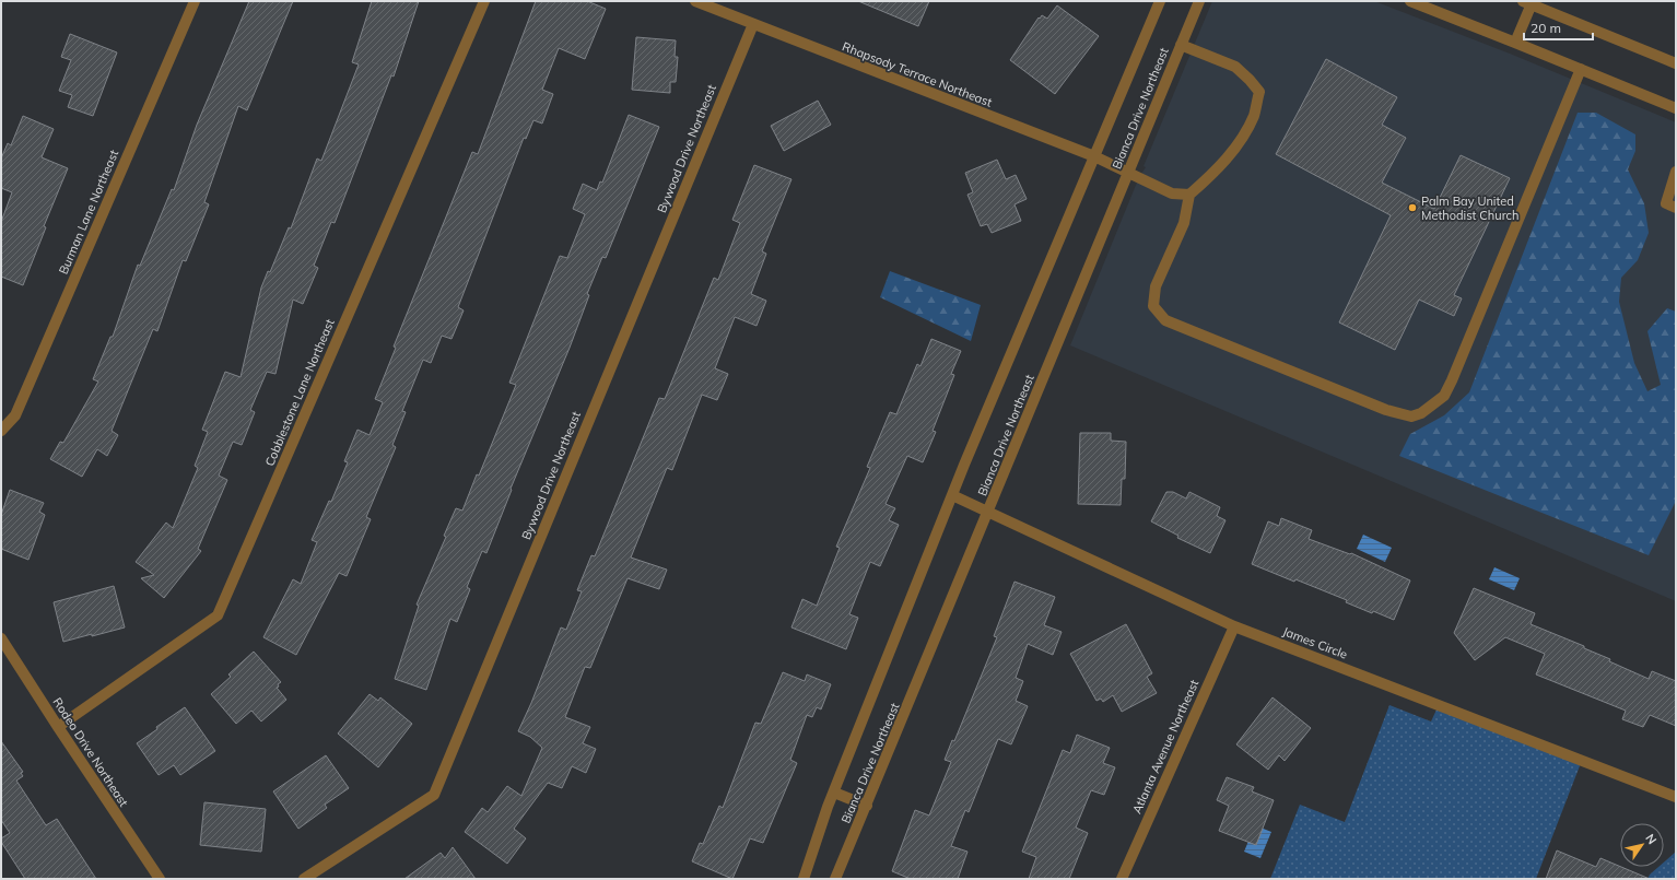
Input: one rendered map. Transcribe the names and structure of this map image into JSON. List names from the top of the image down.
{
  "streets": {
    "street": [
      "Rhapsody Terrace Northeast",
      "Bianca Drive Northeast",
      "Bywood Drive Northeast",
      "Burman Lane Northeast",
      "Cobblestone Lane Northeast",
      "James Circle",
      "Atlanta Avenue Northeast",
      "Rodeo Drive Northeast"
    ]
  },
  "crossings": [
    ["Rhapsody Terrace Northeast", "Bianca Drive Northeast"],
    ["Rhapsody Terrace Northeast", "Bywood Drive Northeast"],
    ["Bianca Drive Northeast", "James Circle"],
    ["Cobblestone Lane Northeast", "Rodeo Drive Northeast"],
    ["James Circle", "Atlanta Avenue Northeast"]
  ],
  "places": ["Palm Bay United Methodist Church"],
  "scale_bar": "20 m",
  "north": "top right"
}
